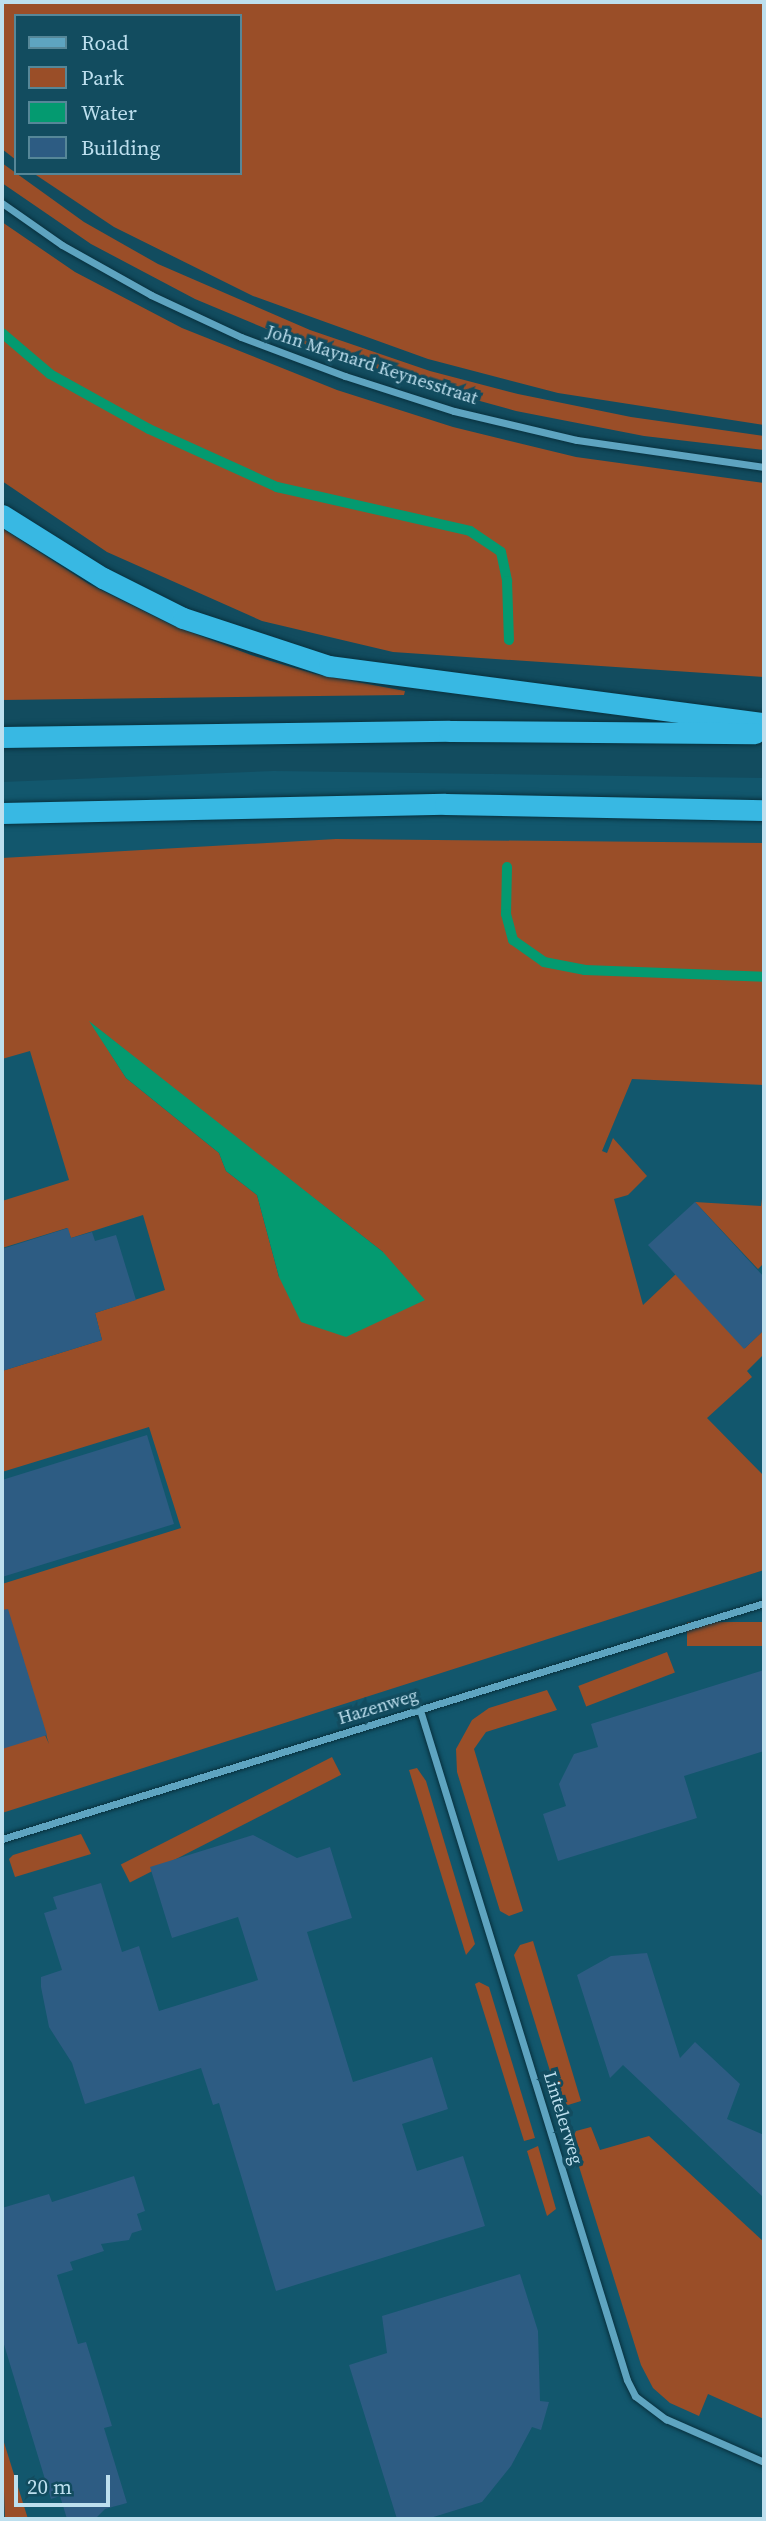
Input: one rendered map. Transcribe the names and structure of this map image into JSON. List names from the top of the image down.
{
  "streets": {
    "street": ["John Maynard Keynesstraat", "Hazenweg", "Lintelerweg"]
  },
  "crossings": [
    ["Hazenweg", "Lintelerweg"]
  ],
  "legend": [
    "Road",
    "Park",
    "Water",
    "Building"
  ],
  "scale_bar": "20 m"
}
